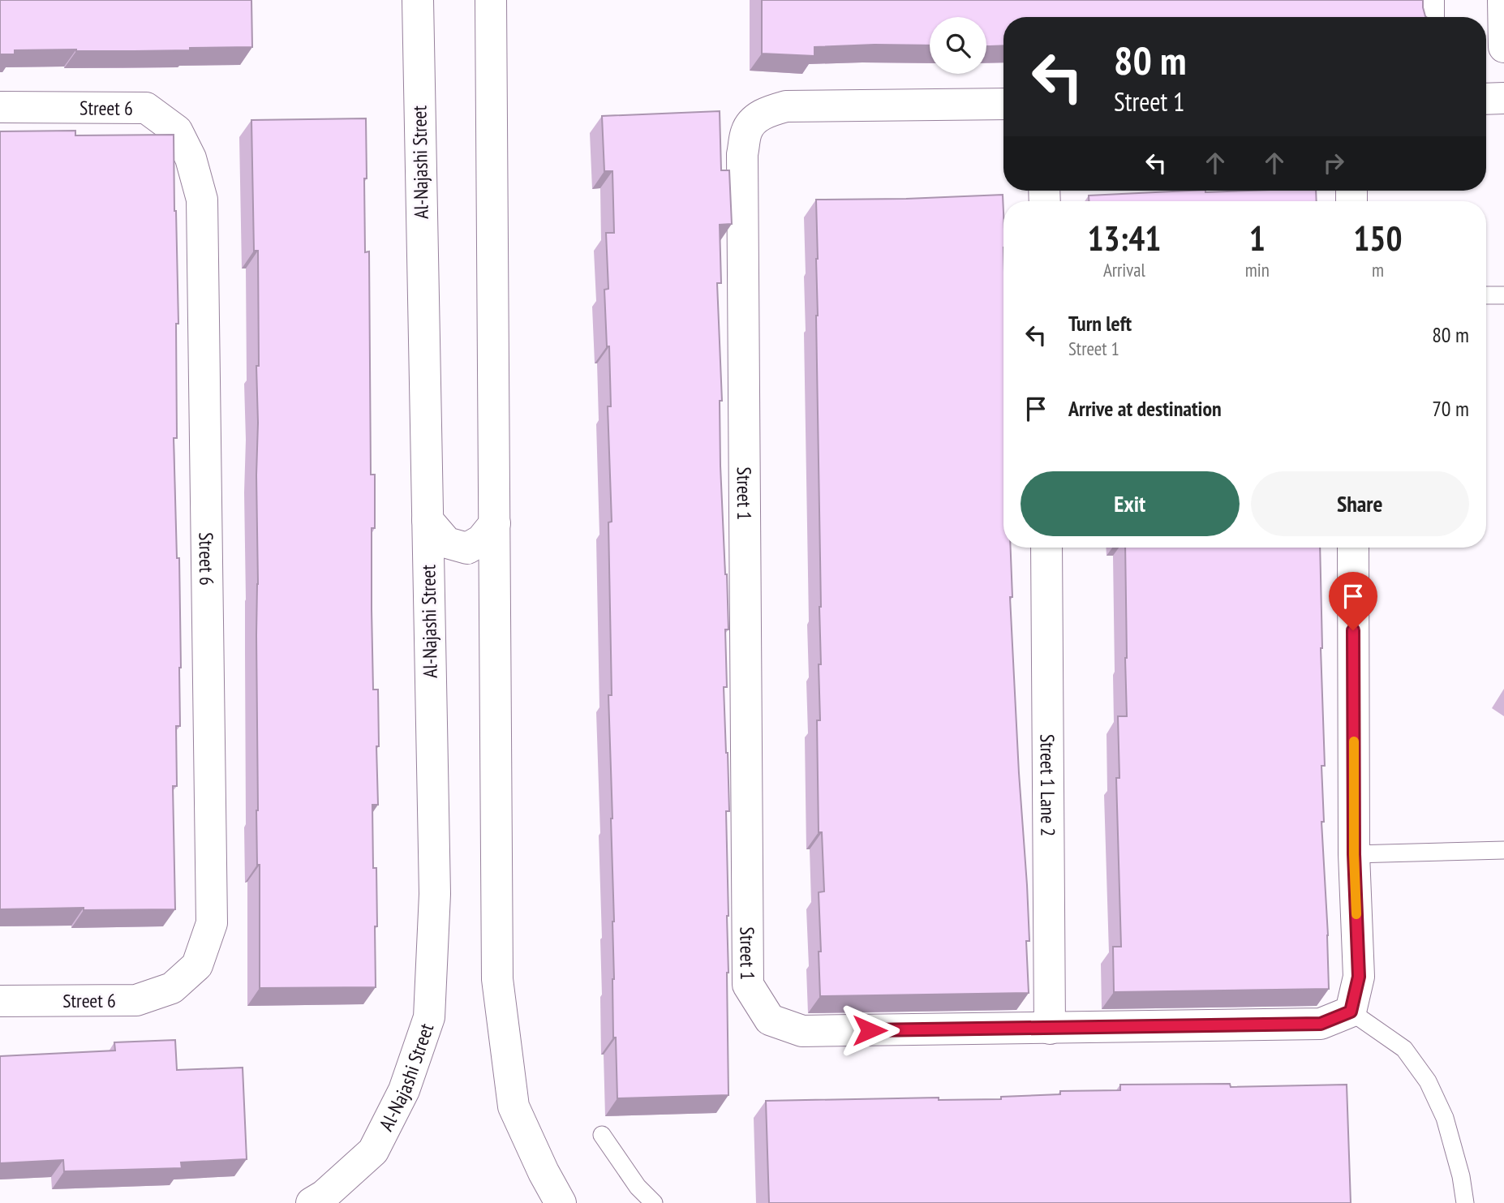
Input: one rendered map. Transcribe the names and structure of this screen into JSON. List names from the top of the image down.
{
  "streets": {
    "street": [
      "Street 6",
      "Al-Najashi Street",
      "Street 1",
      "Street 1 Lane 2"
    ]
  },
  "crossings": [
    ["Street 1", "Street 1 Lane 2"]
  ],
  "page": {
    "turn": ["80 m", "Street 1"],
    "eta": [
      "13:41",
      "Arrival",
      "1",
      "min",
      "150",
      "m"
    ],
    "list": [
      {
        "name": "Turn left",
        "note": "Street 1",
        "value": "80 m"
      },
      {
        "name": "Arrive at destination",
        "value": "70 m"
      }
    ],
    "buttons": ["Exit", "Share"]
  }
}
